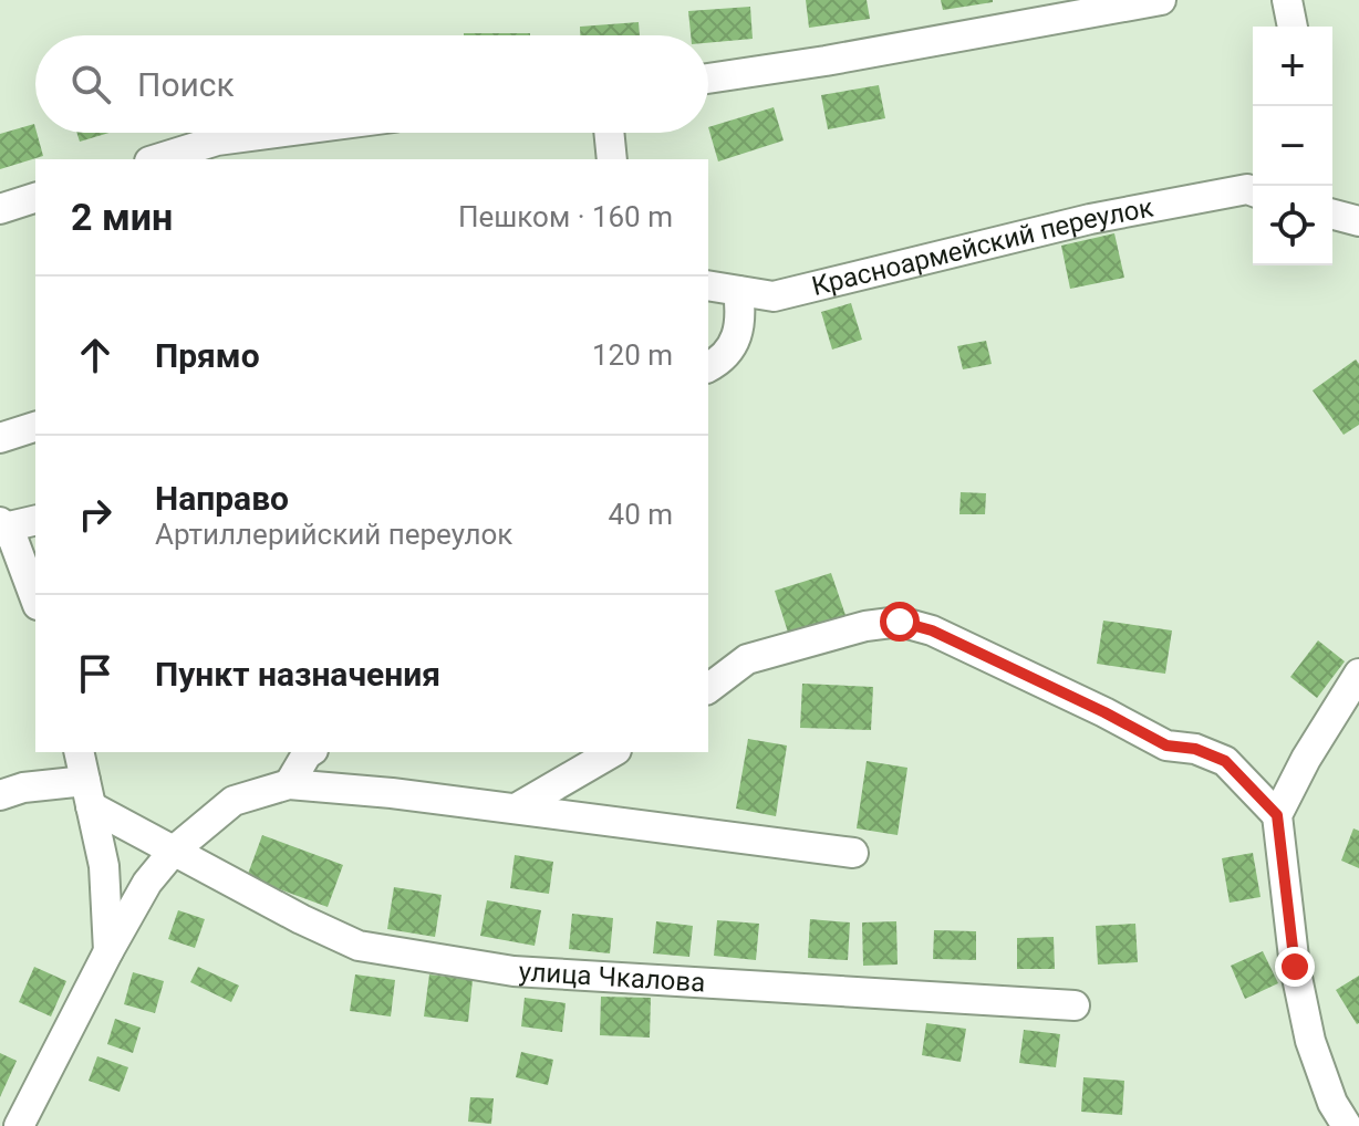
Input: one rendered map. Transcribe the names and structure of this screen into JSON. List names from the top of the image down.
{
  "streets": {
    "street": ["Красноармейский переулок", "улица Чкалова"]
  },
  "page": {
    "map_buttons": ["+", "−"],
    "search": "Поиск",
    "heading": ["2 мин", "Пешком · 160 m"],
    "list": [
      ["Прямо", "120 m"],
      ["Направо", "Артиллерийский переулок", "40 m"],
      "Пункт назначения"
    ]
  }
}
